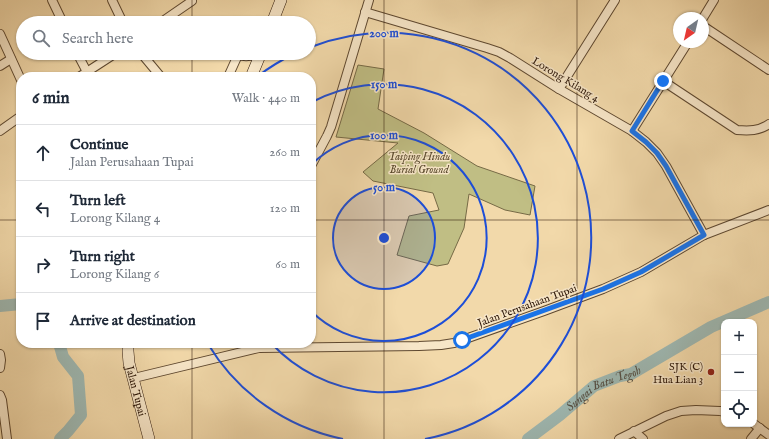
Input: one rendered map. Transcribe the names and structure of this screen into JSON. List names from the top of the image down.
{
  "streets": {
    "main road": ["Jalan Tupai"],
    "street": ["Lorong Kilang 4", "Jalan Perusahaan Tupai"]
  },
  "crossings": [
    ["Lorong Kilang 4", "Jalan Perusahaan Tupai"],
    ["Jalan Perusahaan Tupai", "Jalan Tupai"]
  ],
  "water": ["Sungai Batu Tegoh"],
  "parks": ["Taiping Hindu Burial Ground"],
  "places": ["SJK (C) Hua Lian 3"],
  "north": "bottom left",
  "page": {
    "search": "Search here",
    "heading": ["6 min", "Walk · 440 m"],
    "list": [
      ["Continue", "Jalan Perusahaan Tupai", "260 m"],
      ["Turn left", "Lorong Kilang 4", "120 m"],
      ["Turn right", "Lorong Kilang 6", "60 m"],
      "Arrive at destination"
    ],
    "map_buttons": ["+", "−"]
  },
  "rings": [
    "200 m",
    "150 m",
    "100 m",
    "50 m"
  ]
}
